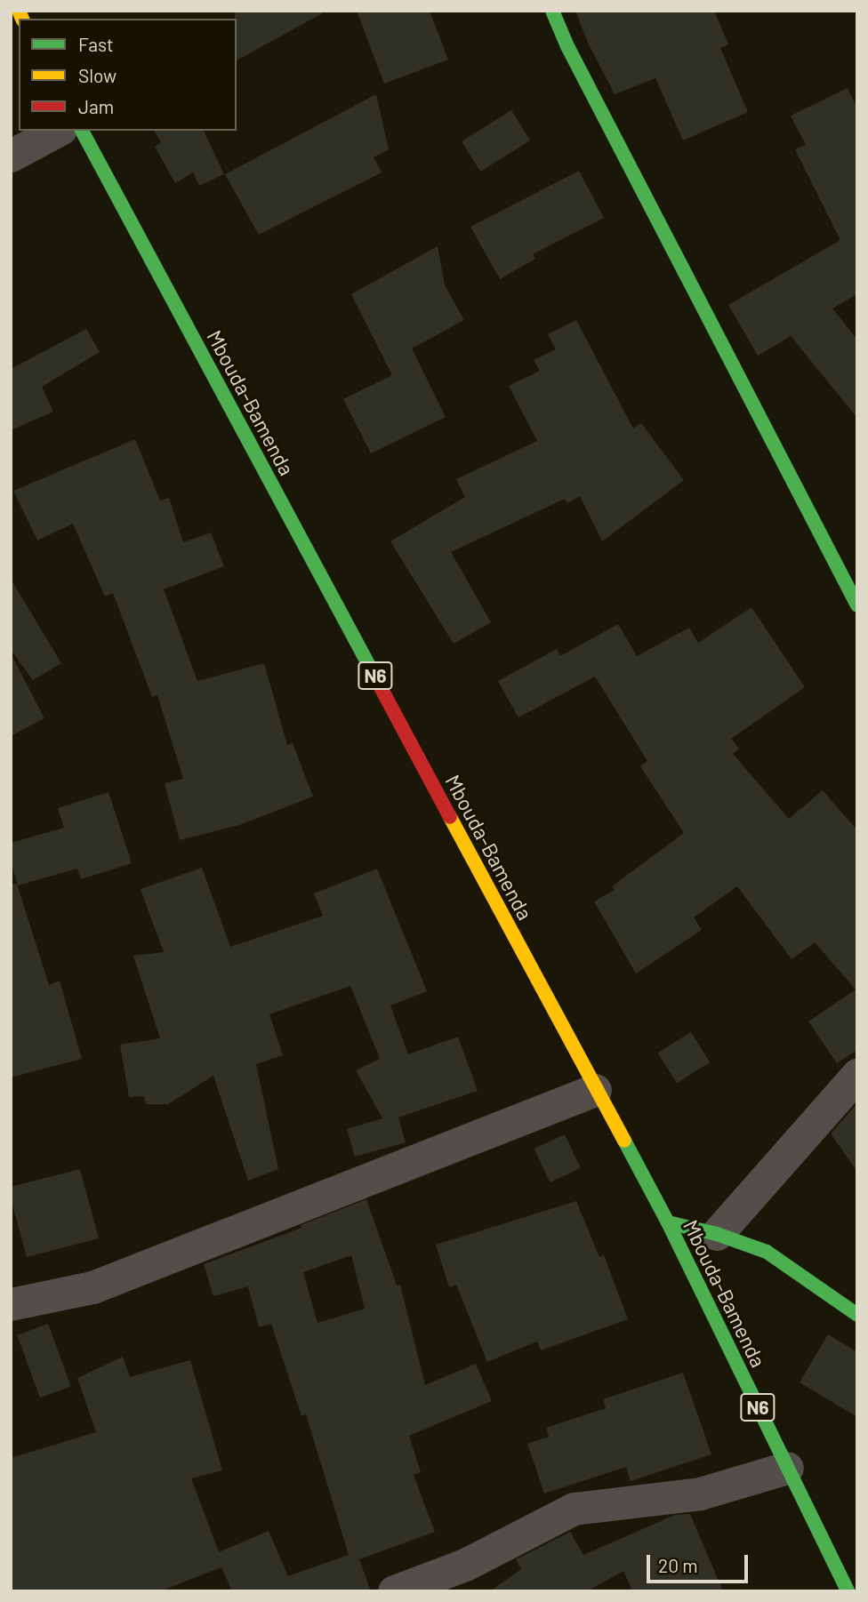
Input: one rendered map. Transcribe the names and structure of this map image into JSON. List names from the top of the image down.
{
  "streets": {
    "main road": ["Mbouda-Bamenda", "N6"]
  },
  "legend": ["Fast", "Slow", "Jam"],
  "scale_bar": "20 m"
}
